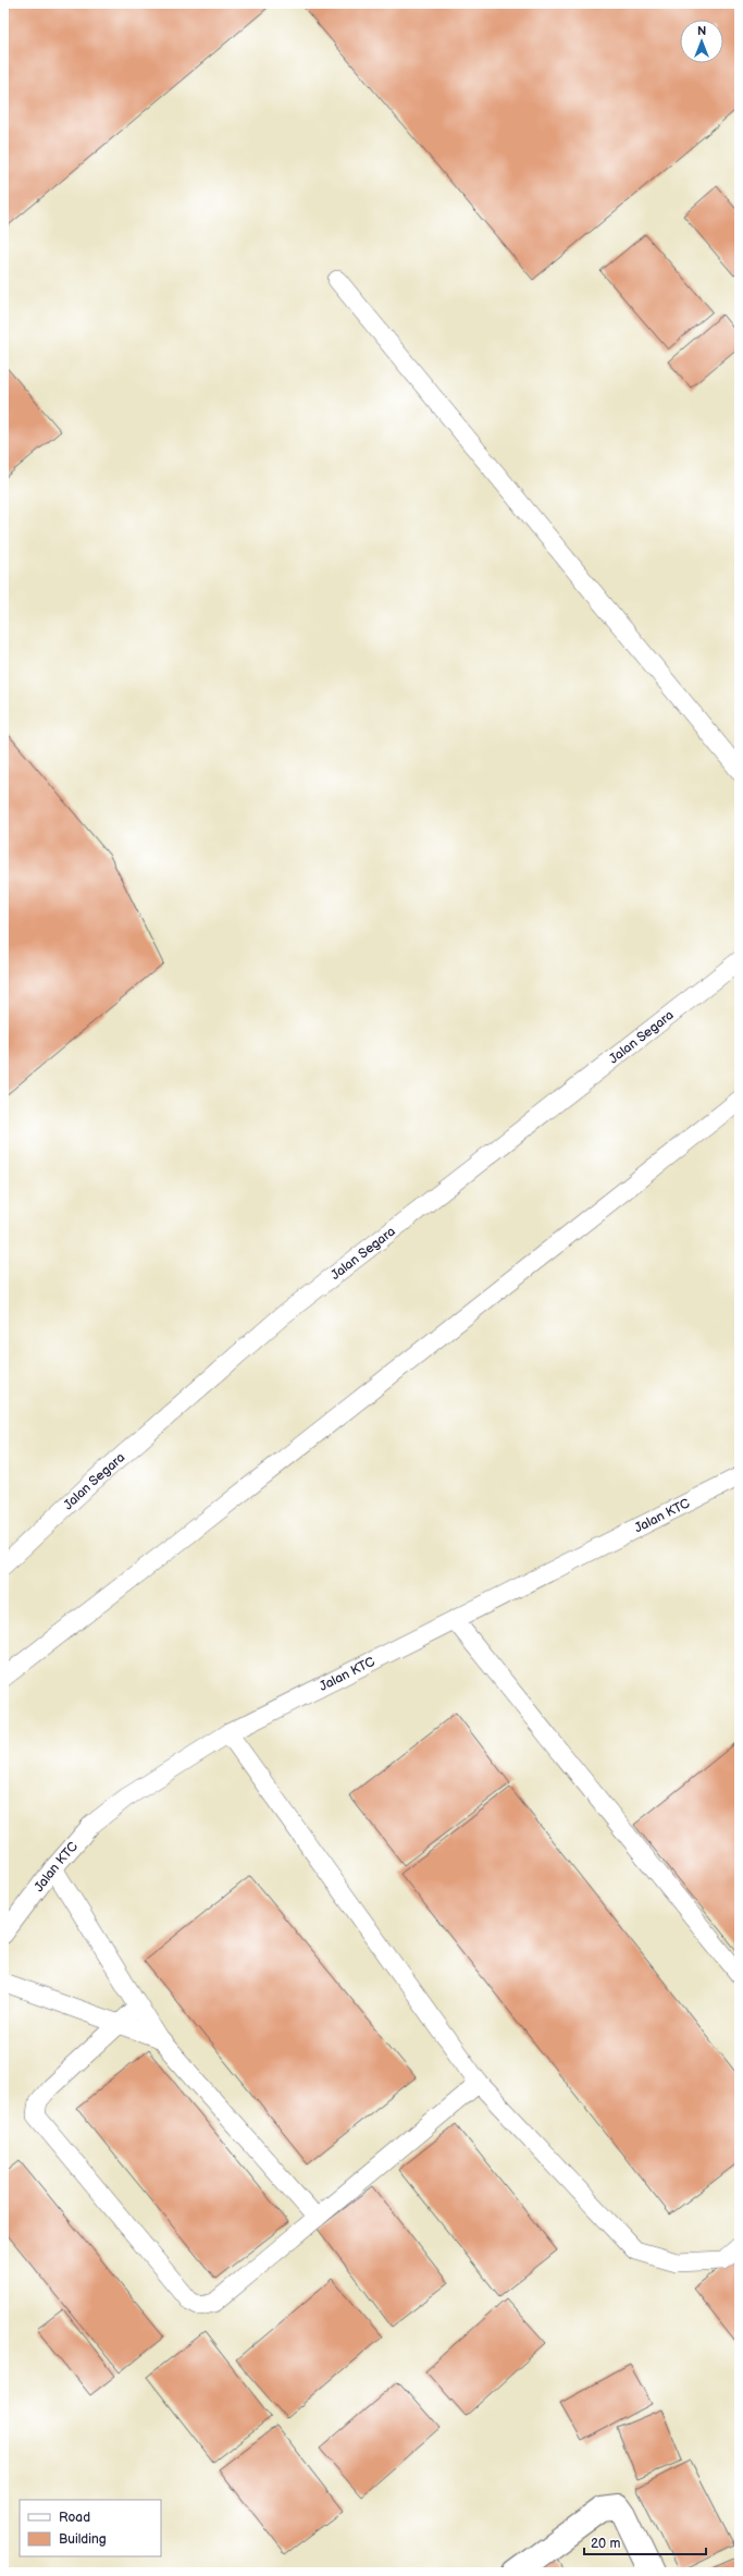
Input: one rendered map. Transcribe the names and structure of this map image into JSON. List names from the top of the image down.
{
  "streets": {
    "lane": ["Jalan Segara", "Jalan KTC"]
  },
  "legend": ["Road", "Building"],
  "scale_bar": "20 m",
  "north": "top"
}
